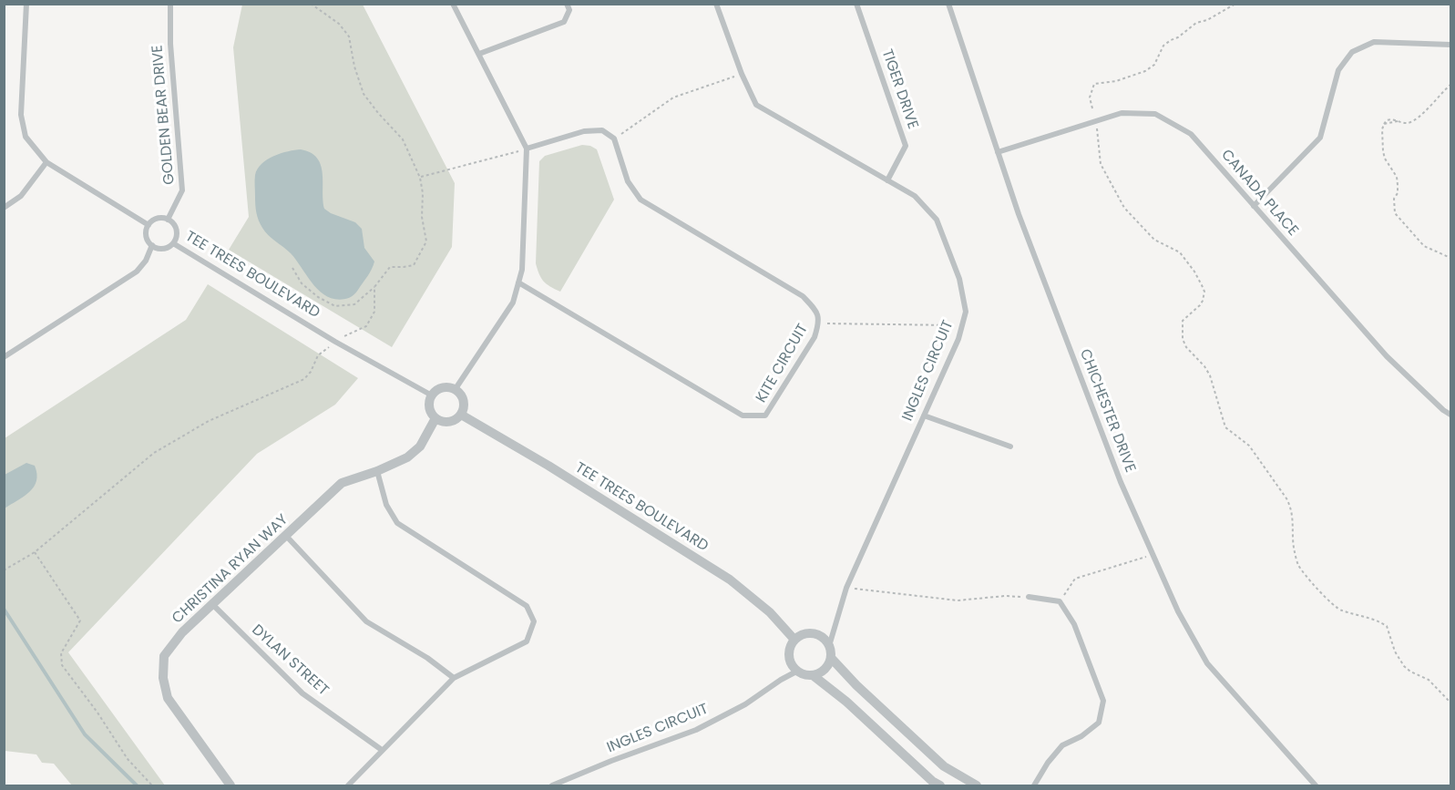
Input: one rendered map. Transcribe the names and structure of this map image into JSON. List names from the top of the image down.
{
  "streets": {
    "street": [
      "TIGER DRIVE",
      "GOLDEN BEAR DRIVE",
      "CANADA PLACE",
      "TEE TREES BOULEVARD",
      "KITE CIRCUIT",
      "INGLES CIRCUIT",
      "CHICHESTER DRIVE",
      "CHRISTINA RYAN WAY",
      "DYLAN STREET"
    ]
  },
  "crossings": [
    ["TIGER DRIVE", "INGLES CIRCUIT"],
    ["GOLDEN BEAR DRIVE", "TEE TREES BOULEVARD"],
    ["CANADA PLACE", "CHICHESTER DRIVE"],
    ["TEE TREES BOULEVARD", "INGLES CIRCUIT"],
    ["TEE TREES BOULEVARD", "CHRISTINA RYAN WAY"],
    ["CHRISTINA RYAN WAY", "DYLAN STREET"]
  ]
}
